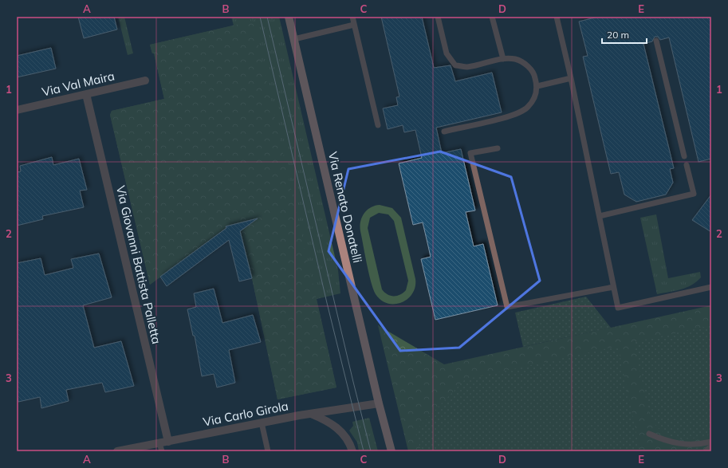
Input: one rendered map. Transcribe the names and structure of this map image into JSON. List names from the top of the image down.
{
  "streets": {
    "main road": ["Via Renato Donatelli"],
    "street": ["Via Val Maira", "Via Giovanni Battista Palletta", "Via Carlo Girola"]
  },
  "crossings": [
    ["Via Val Maira", "Via Giovanni Battista Palletta"],
    ["Via Renato Donatelli", "Via Carlo Girola"],
    ["Via Giovanni Battista Palletta", "Via Carlo Girola"]
  ],
  "scale_bar": "20 m",
  "grid": {
    "columns": [
      "A",
      "B",
      "C",
      "D",
      "E"
    ],
    "rows": ["1", "2", "3"]
  }
}
